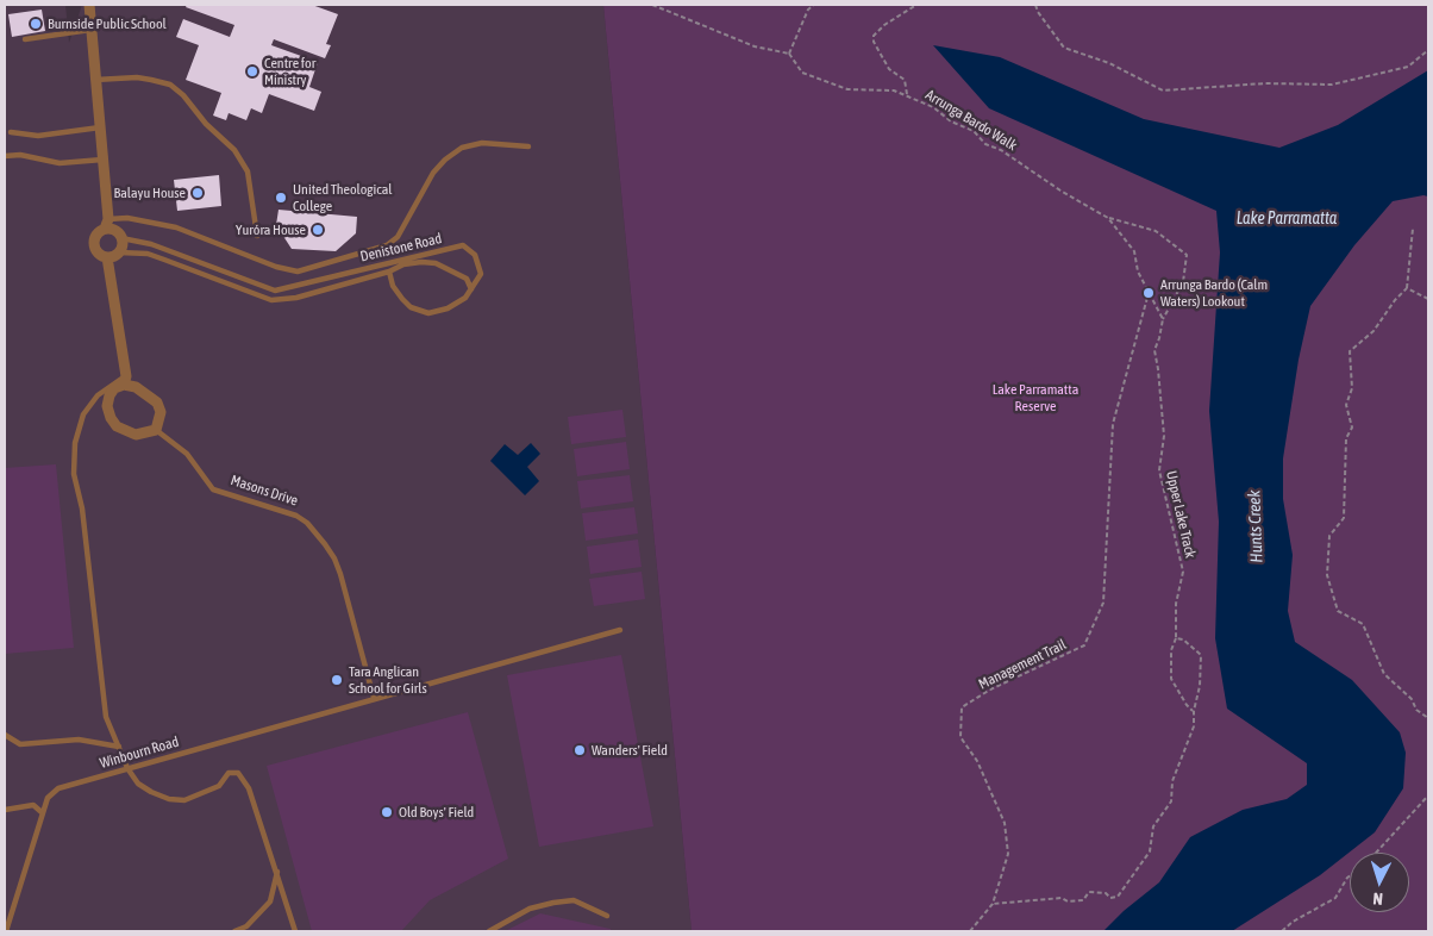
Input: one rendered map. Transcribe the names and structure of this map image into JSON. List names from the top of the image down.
{
  "streets": {
    "lane": ["Denistone Road", "Masons Drive", "Winbourn Road"],
    "path": ["Arrunga Bardo Walk", "Upper Lake Track", "Management Trail"]
  },
  "crossings": [
    ["Arrunga Bardo Walk", "Upper Lake Track"],
    ["Arrunga Bardo Walk", "Management Trail"],
    ["Masons Drive", "Winbourn Road"]
  ],
  "water": ["Lake Parramatta", "Hunts Creek"],
  "parks": ["Lake Parramatta Reserve"],
  "places": [
    "Burnside Public School",
    "Centre for Ministry",
    "Balayu House",
    "United Theological College",
    "Yuróra House",
    "Arrunga Bardo (Calm Waters) Lookout",
    "Tara Anglican School for Girls",
    "Wanders' Field",
    "Old Boys' Field"
  ],
  "north": "bottom"
}
